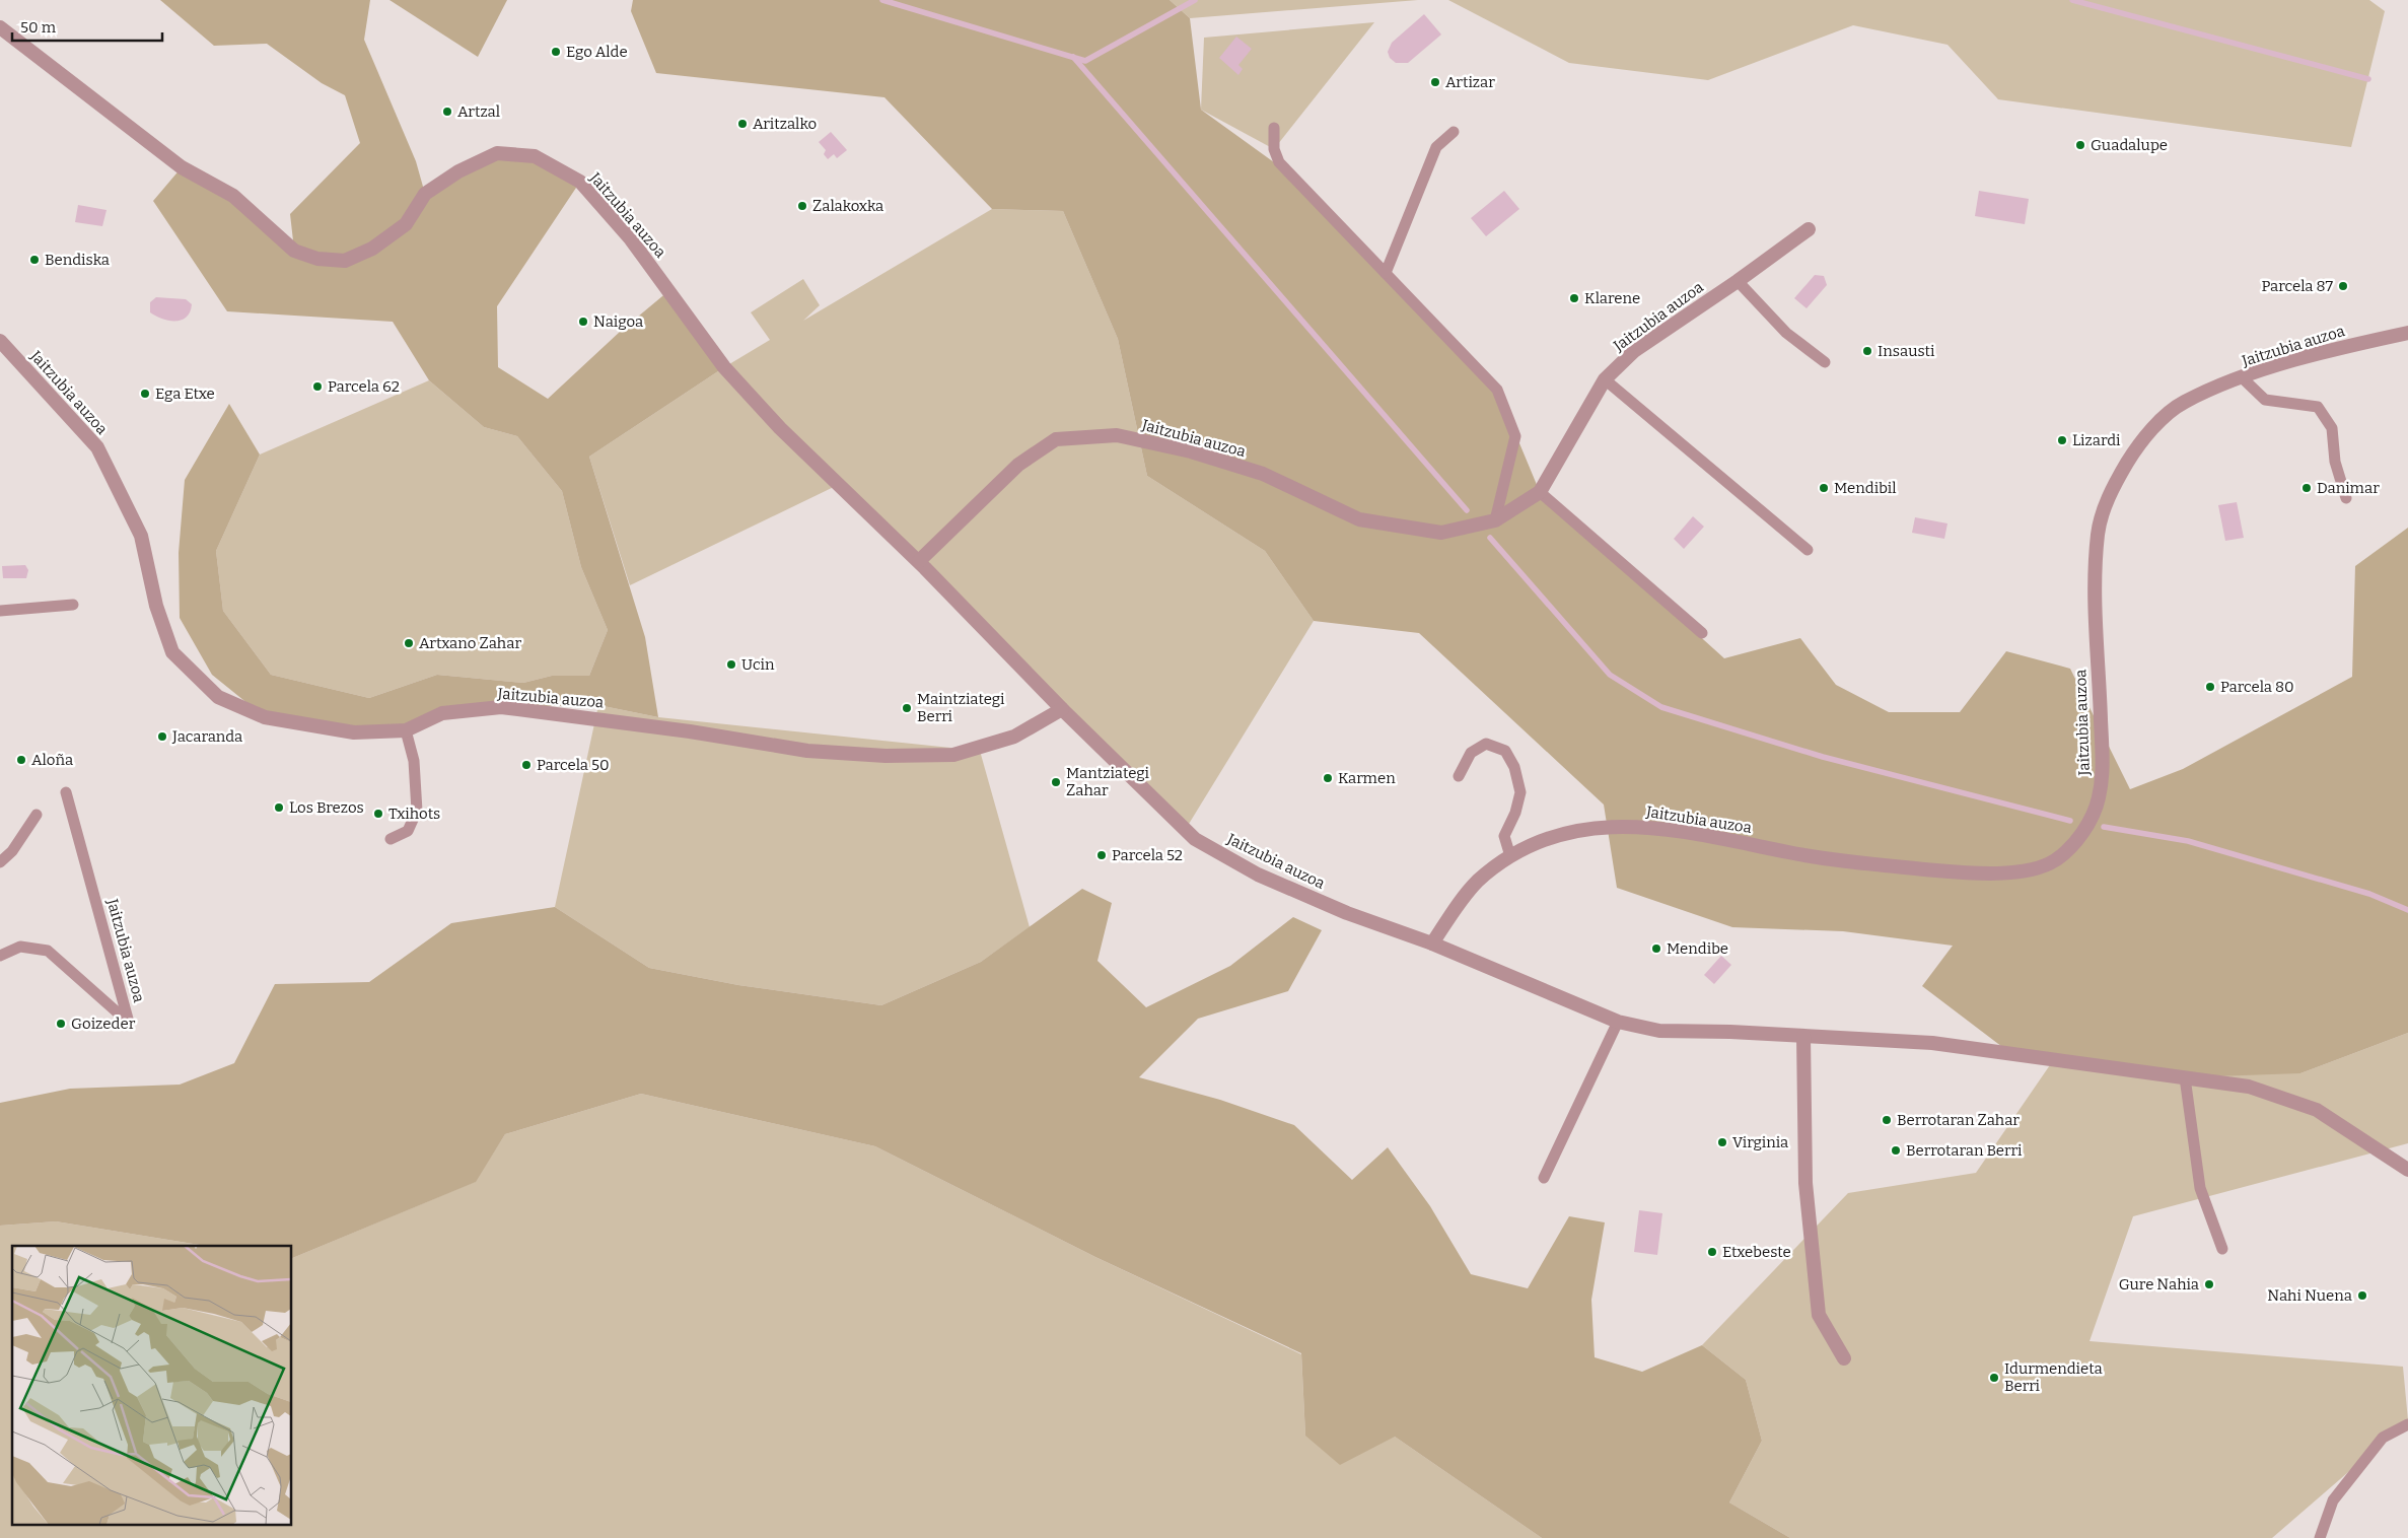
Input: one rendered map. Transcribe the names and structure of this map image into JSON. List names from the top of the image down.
{
  "streets": {
    "street": ["Jaitzubia auzoa"]
  },
  "places": [
    "Ego Alde",
    "Artizar",
    "Artzal",
    "Aritzalko",
    "Guadalupe",
    "Zalakoxka",
    "Bendiska",
    "Parcela 87",
    "Klarene",
    "Naigoa",
    "Insausti",
    "Parcela 62",
    "Ega Etxe",
    "Lizardi",
    "Mendibil",
    "Danimar",
    "Artxano Zahar",
    "Ucin",
    "Parcela 80",
    "Maintziategi Berri",
    "Jacaranda",
    "Aloña",
    "Parcela 50",
    "Karmen",
    "Mantziategi Zahar",
    "Los Brezos",
    "Txihots",
    "Parcela 52",
    "Mendibe",
    "Goizeder",
    "Berrotaran Zahar",
    "Virginia",
    "Berrotaran Berri",
    "Etxebeste",
    "Gure Nahia",
    "Nahi Nuena",
    "Idurmendieta Berri"
  ],
  "scale_bar": "50 m"
}
